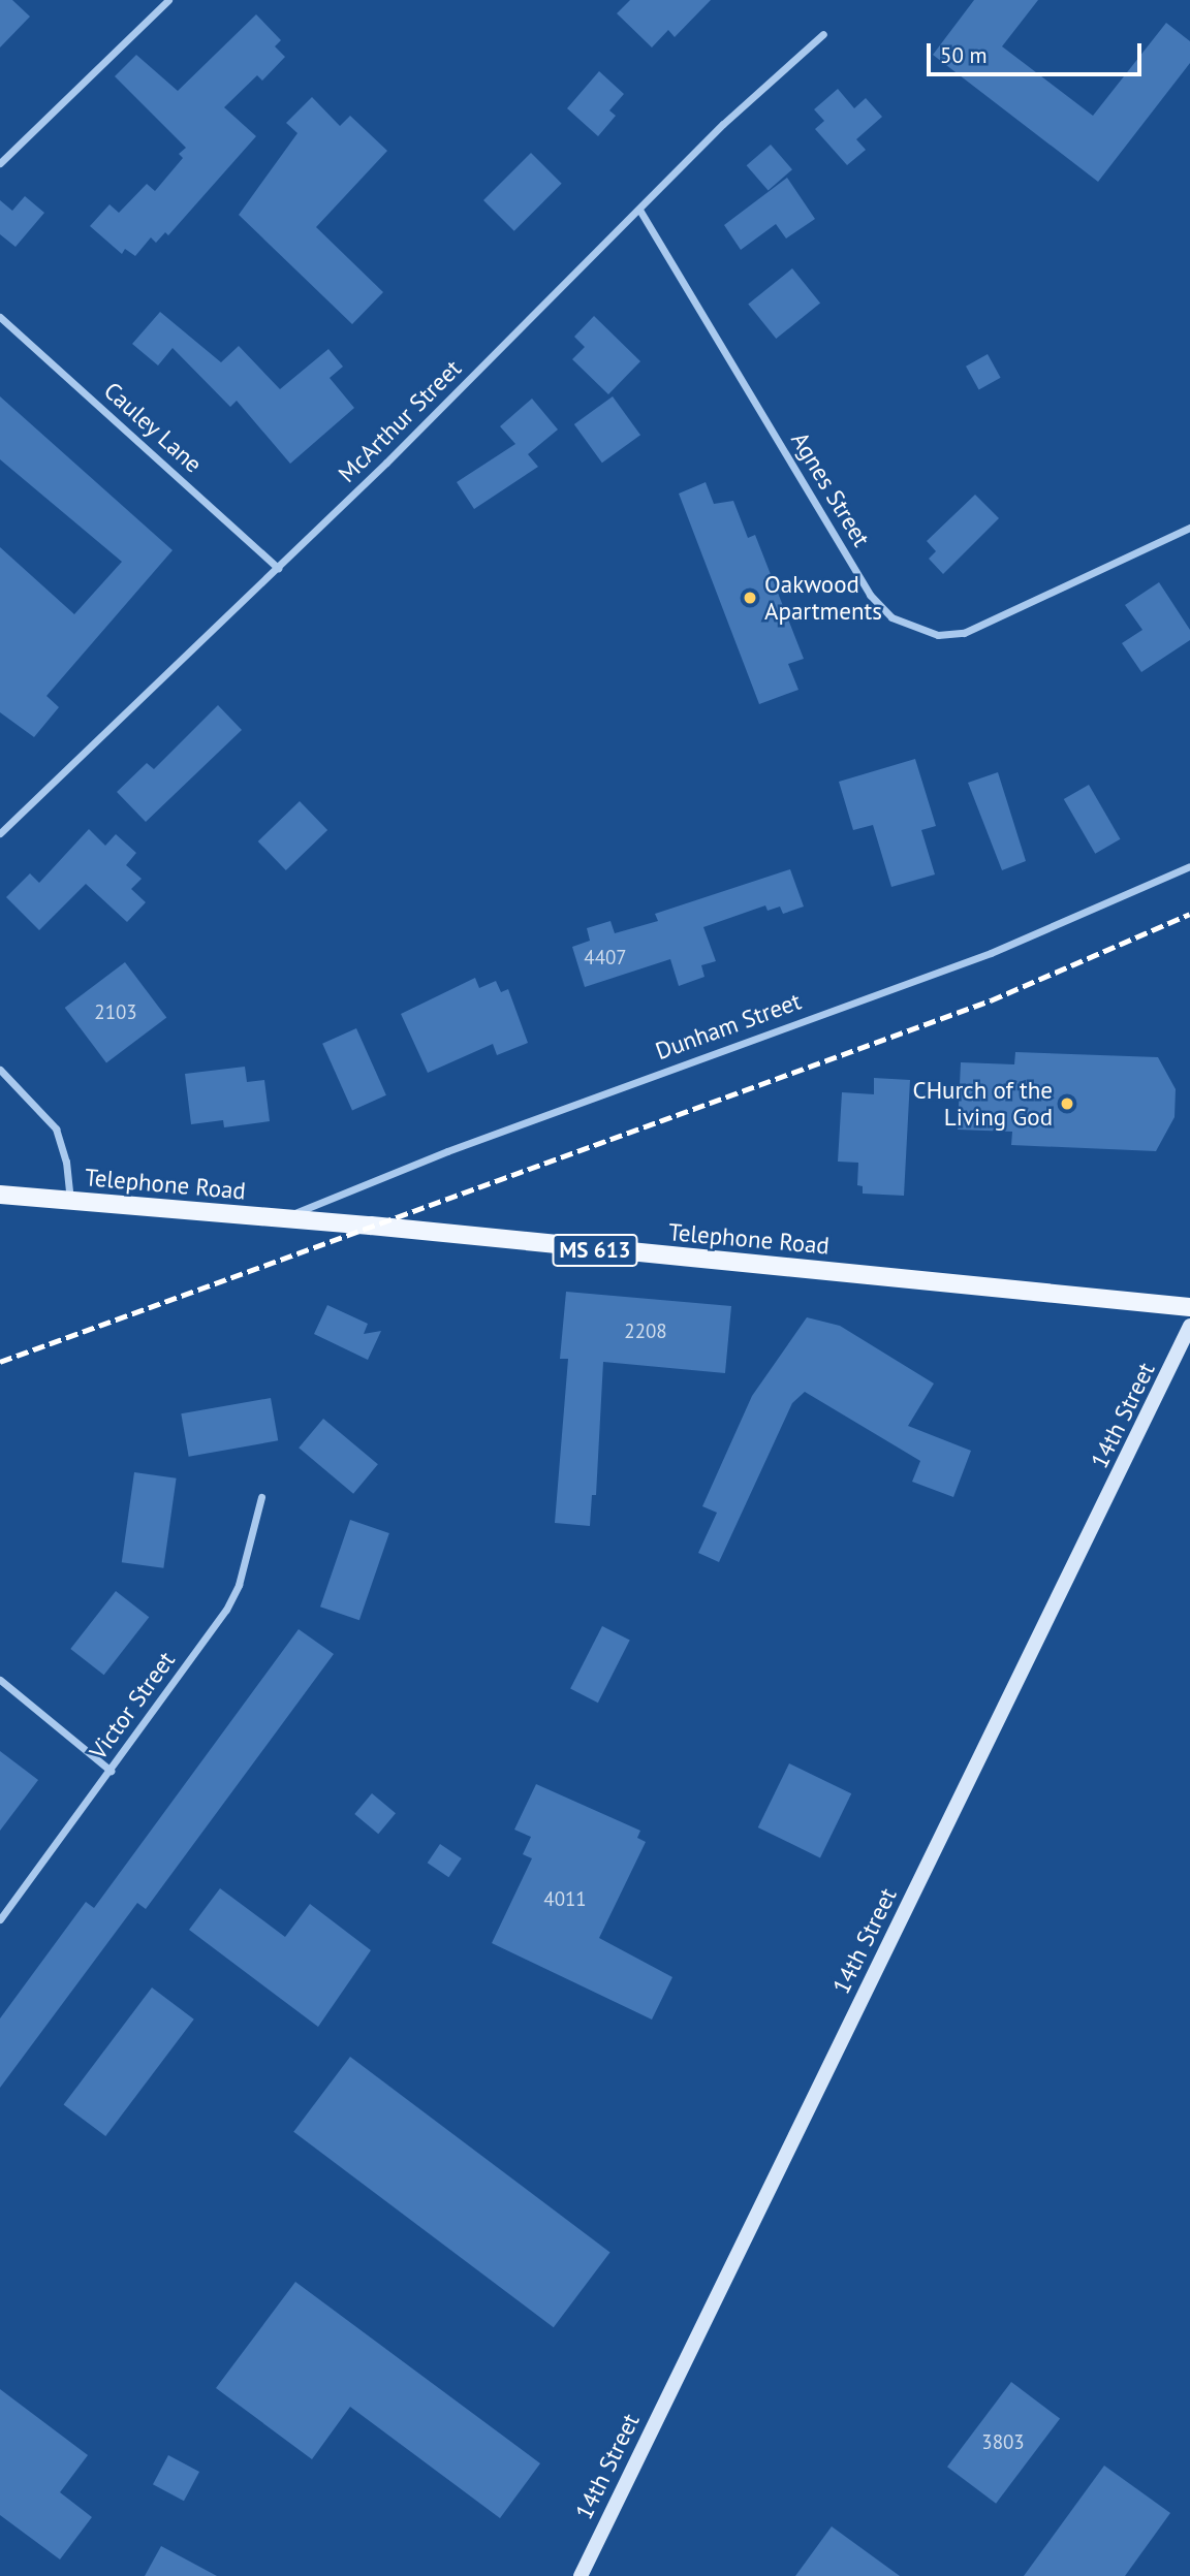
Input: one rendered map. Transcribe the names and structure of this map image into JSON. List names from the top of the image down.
{
  "streets": {
    "main road": ["Telephone Road", "MS 613"],
    "street": [
      "McArthur Street",
      "Cauley Lane",
      "Agnes Street",
      "Dunham Street",
      "14th Street",
      "Victor Street"
    ]
  },
  "crossings": [
    ["McArthur Street", "Cauley Lane"],
    ["McArthur Street", "Agnes Street"],
    ["Dunham Street", "Telephone Road"]
  ],
  "places": ["Oakwood Apartments", "CHurch of the Living God"],
  "house_numbers": [
    "4407",
    "2103",
    "2208",
    "4011",
    "3803"
  ],
  "scale_bar": "50 m"
}
